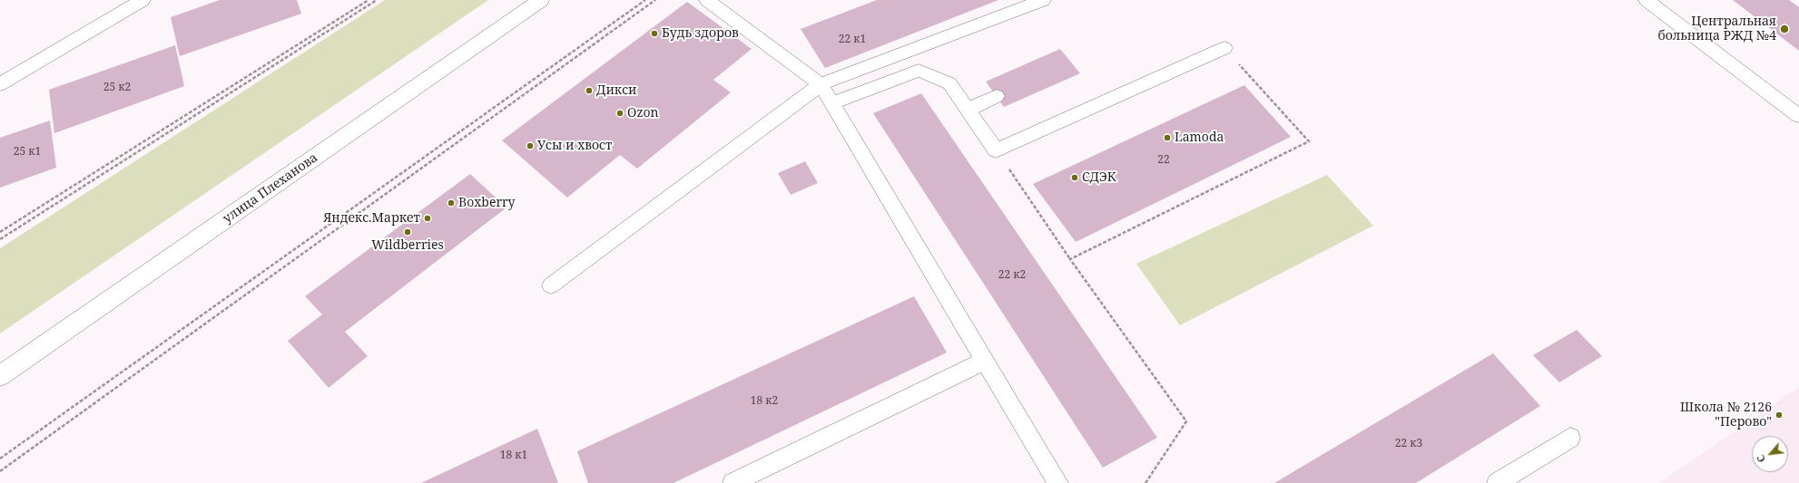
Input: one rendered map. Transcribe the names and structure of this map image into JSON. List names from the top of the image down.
{
  "streets": {
    "street": ["улица Плеханова"]
  },
  "places": [
    "Центральная больница РЖД №4",
    "Будь здоров",
    "Дикси",
    "Ozon",
    "Lamoda",
    "Усы и хвост",
    "СДЭК",
    "Boxberry",
    "Яндекс.Маркет",
    "Wildberries",
    "Школа № 2126 \"Перово\""
  ],
  "house_numbers": [
    "22 к1",
    "25 к2",
    "25 к1",
    "22",
    "22 к2",
    "18 к2",
    "22 к3",
    "18 к1"
  ],
  "north": "bottom left"
}
